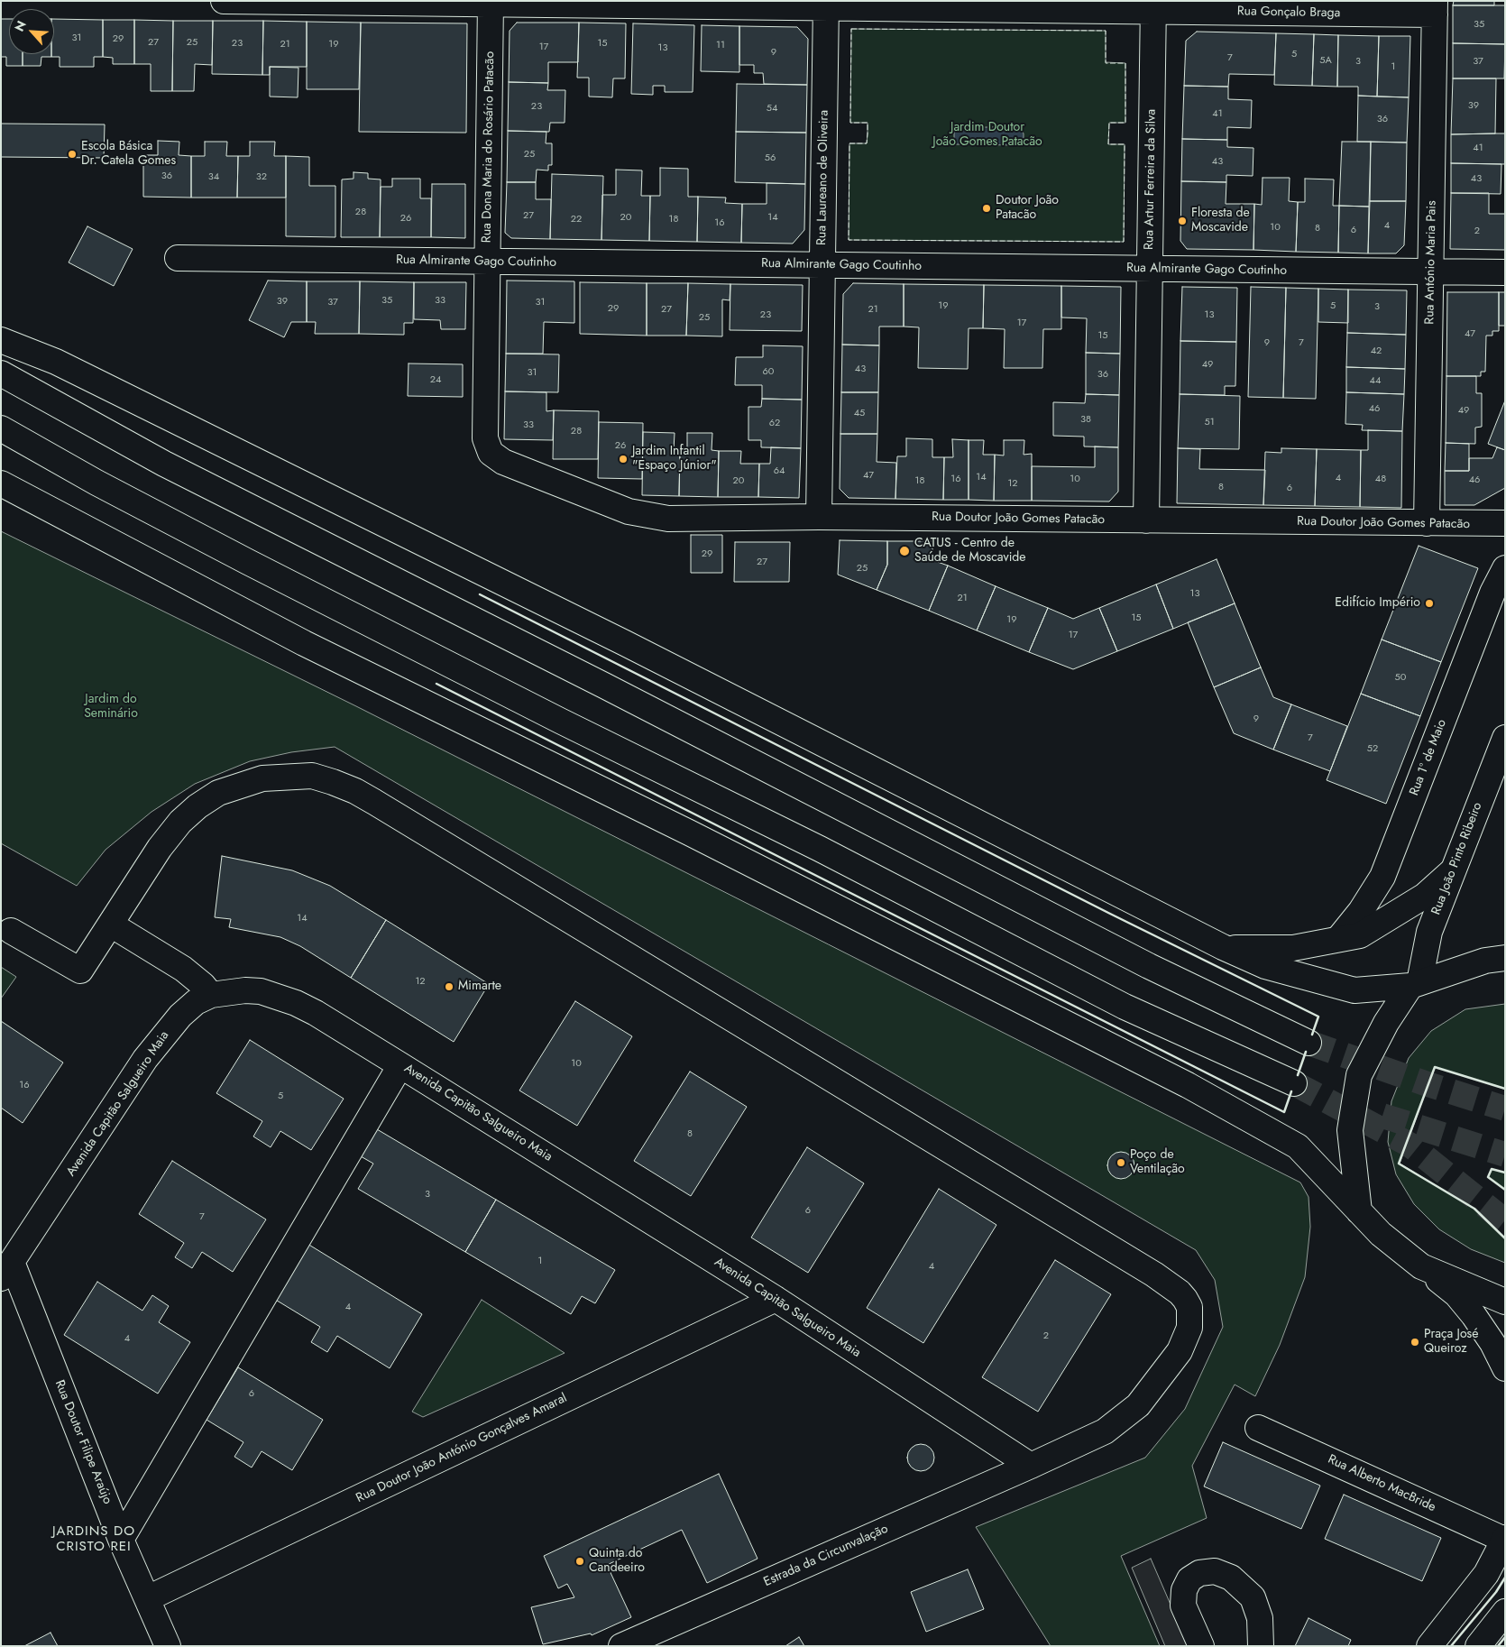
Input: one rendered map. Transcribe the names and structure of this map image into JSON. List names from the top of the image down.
{
  "streets": {
    "main road": [
      "Rua Gonçalo Braga",
      "Rua Dona Maria do Rosário Patacão",
      "Rua Laureano de Oliveira",
      "Rua Artur Ferreira da Silva",
      "Rua Almirante Gago Coutinho",
      "Rua António Maria Pais",
      "Rua Doutor João Gomes Patacão",
      "Rua 1º de Maio",
      "Rua João Pinto Ribeiro",
      "Avenida Capitão Salgueiro Maia",
      "Rua Doutor Filipe Araújo",
      "Rua Doutor João António Gonçalves Amaral",
      "Rua Alberto MacBride",
      "Estrada da Circunvalação"
    ]
  },
  "crossings": [
    ["Rua Gonçalo Braga", "Rua Dona Maria do Rosário Patacão"],
    ["Rua Gonçalo Braga", "Rua Laureano de Oliveira"],
    ["Rua Gonçalo Braga", "Rua Artur Ferreira da Silva"],
    ["Rua Gonçalo Braga", "Rua António Maria Pais"],
    ["Rua Dona Maria do Rosário Patacão", "Rua Almirante Gago Coutinho"],
    ["Rua Dona Maria do Rosário Patacão", "Rua Doutor João Gomes Patacão"],
    ["Rua Laureano de Oliveira", "Rua Almirante Gago Coutinho"],
    ["Rua Laureano de Oliveira", "Rua Doutor João Gomes Patacão"],
    ["Rua Artur Ferreira da Silva", "Rua Almirante Gago Coutinho"],
    ["Rua Artur Ferreira da Silva", "Rua Doutor João Gomes Patacão"],
    ["Rua Almirante Gago Coutinho", "Rua António Maria Pais"],
    ["Rua António Maria Pais", "Rua Doutor João Gomes Patacão"],
    ["Avenida Capitão Salgueiro Maia", "Rua Doutor Filipe Araújo"],
    ["Avenida Capitão Salgueiro Maia", "Rua Doutor João António Gonçalves Amaral"],
    ["Avenida Capitão Salgueiro Maia", "Estrada da Circunvalação"],
    ["Rua Doutor Filipe Araújo", "Rua Doutor João António Gonçalves Amaral"]
  ],
  "districts": ["JARDINS DO CRISTO REI"],
  "parks": ["Jardim Doutor João Gomes Patacão", "Jardim do Seminário"],
  "places": [
    "Escola Básica Dr. Catela Gomes",
    "Doutor João Patacão",
    "Floresta de Moscavide",
    "Jardim Infantil \"Espaço Júnior\"",
    "CATUS - Centro de Saúde de Moscavide",
    "Edifício Império",
    "Mimarte",
    "Poço de Ventilação",
    "Praça José Queiroz",
    "Quinta do Candeeiro"
  ],
  "house_numbers": [
    "35",
    "31",
    "29",
    "27",
    "25",
    "23",
    "15",
    "21",
    "19",
    "11",
    "17",
    "13",
    "9",
    "5",
    "7",
    "5A",
    "3",
    "37",
    "1",
    "39",
    "23",
    "54",
    "41",
    "36",
    "41",
    "25",
    "56",
    "43",
    "36",
    "34",
    "32",
    "43",
    "28",
    "27",
    "20",
    "14",
    "26",
    "22",
    "18",
    "16",
    "4",
    "10",
    "8",
    "6",
    "2",
    "35",
    "33",
    "39",
    "37",
    "31",
    "19",
    "5",
    "3",
    "29",
    "27",
    "21",
    "23",
    "13",
    "25",
    "17",
    "47",
    "15",
    "9",
    "7",
    "42",
    "49",
    "43",
    "60",
    "31",
    "36",
    "24",
    "44",
    "46",
    "49",
    "45",
    "38",
    "51",
    "62",
    "33",
    "28",
    "26",
    "64",
    "47",
    "14",
    "4",
    "16",
    "10",
    "48",
    "46",
    "20",
    "18",
    "12",
    "8",
    "6",
    "29",
    "27",
    "25",
    "13",
    "21",
    "15",
    "19",
    "17",
    "50",
    "9",
    "7",
    "52",
    "14",
    "12",
    "10",
    "16",
    "5",
    "8",
    "3",
    "6",
    "7",
    "1",
    "4",
    "4",
    "2",
    "4",
    "6"
  ],
  "north": "top left"
}
